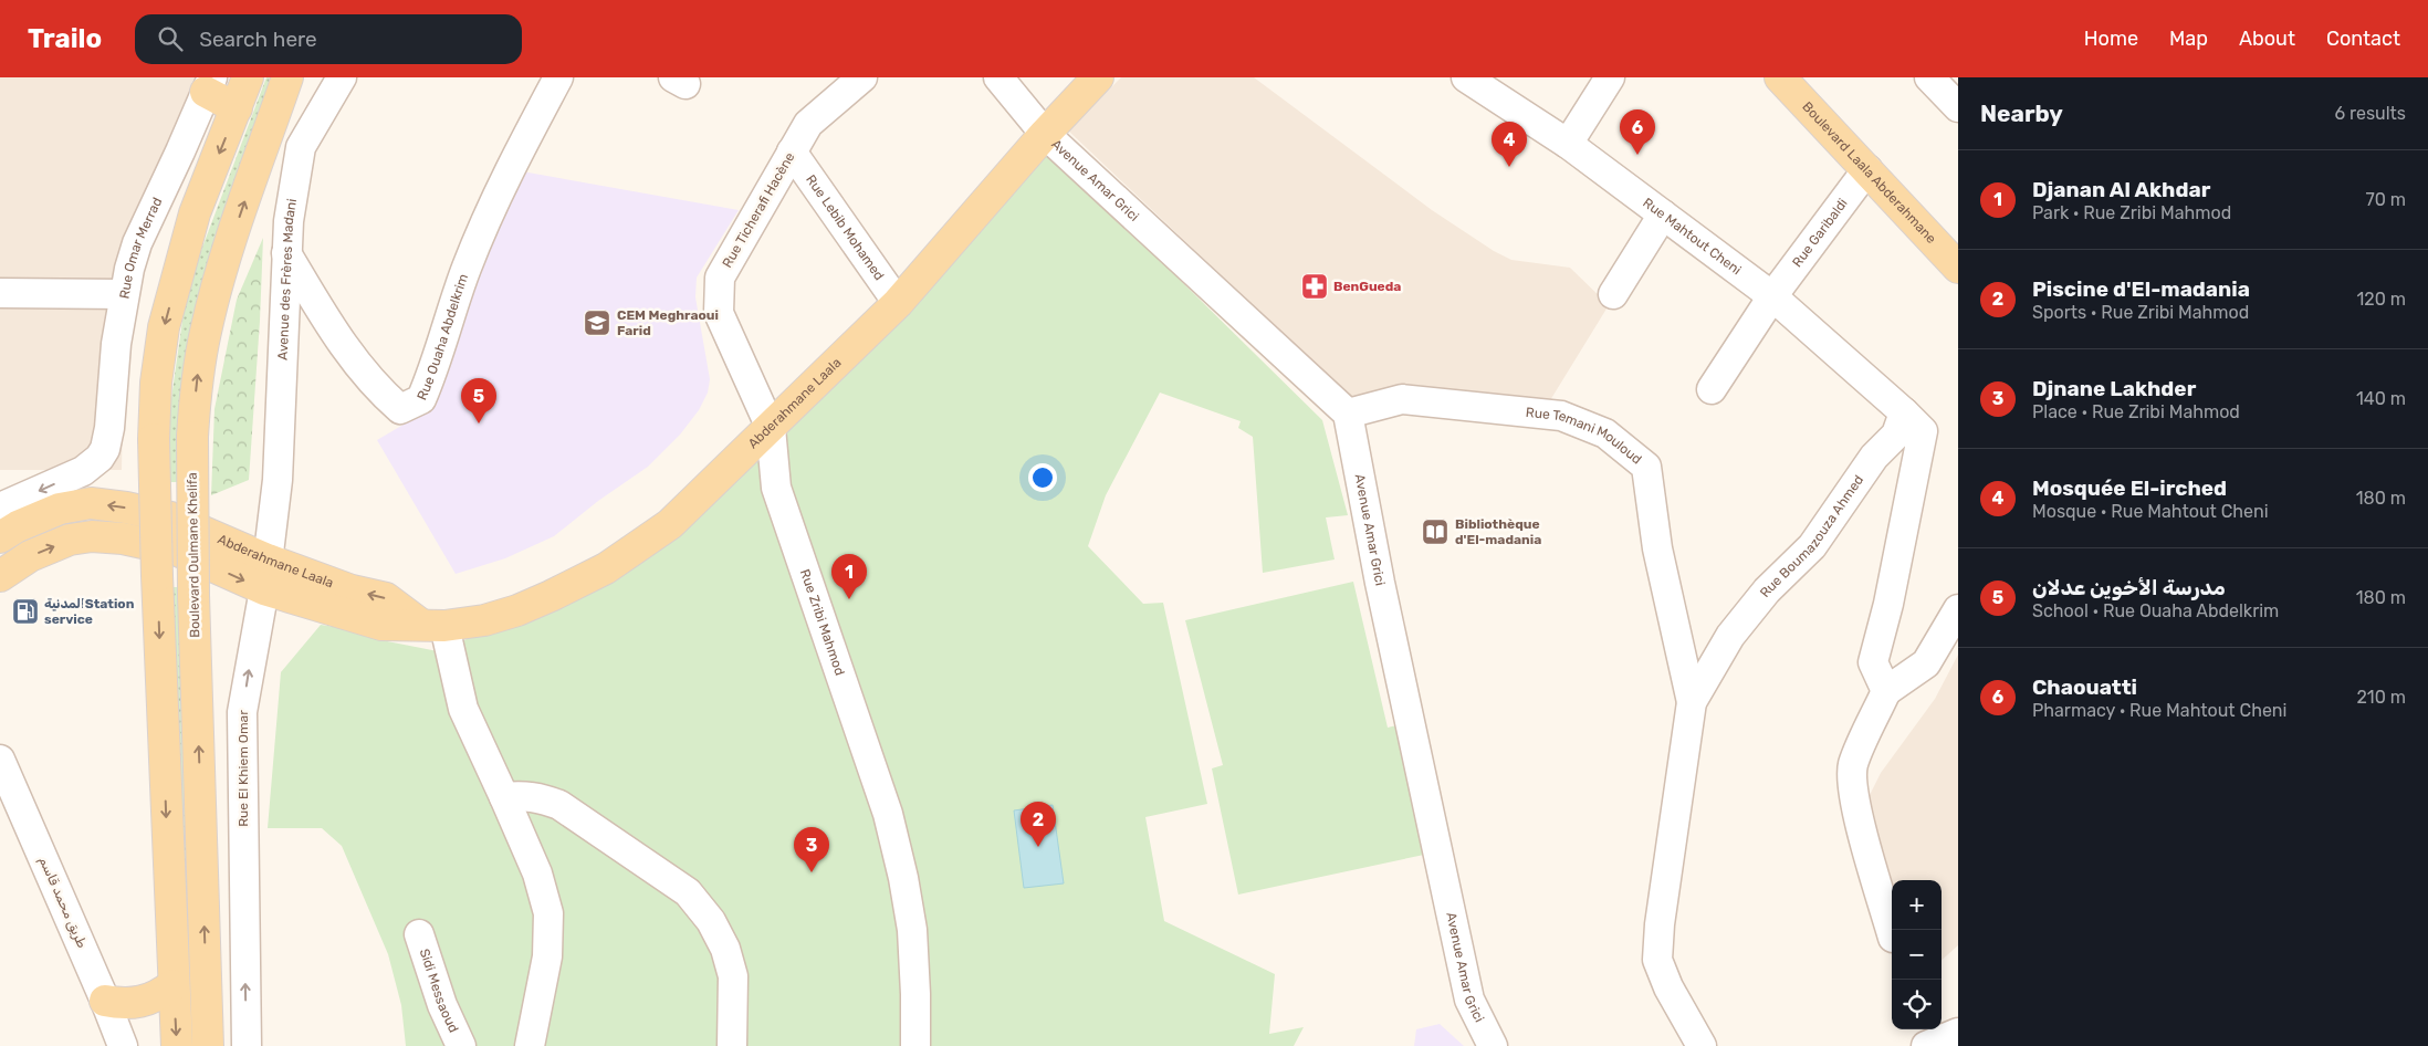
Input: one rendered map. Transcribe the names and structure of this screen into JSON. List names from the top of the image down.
{
  "streets": {
    "main road": ["Boulevard Laala Abderahmane", "Abderahmane Laala", "Boulevard Oulmane Khelifa"],
    "street": [
      "Avenue Amar Grici",
      "Rue Ticherafi Hacène",
      "Rue Lebib Mohamed",
      "Rue Garibaldi",
      "Rue Mahtout Cheni",
      "Rue Omar Merrad",
      "Avenue des Frères Madani",
      "Rue Ouaha Abdelkrim",
      "Rue Temani Mouloud",
      "Rue Boumazouza Ahmed",
      "Rue Zribi Mahmod",
      "Rue El Khiem Omar",
      "طريق محمد قاسم",
      "Sidi Messaoud"
    ]
  },
  "crossings": [
    ["Boulevard Laala Abderahmane", "Rue Garibaldi"],
    ["Avenue Amar Grici", "Abderahmane Laala"],
    ["Avenue Amar Grici", "Rue Temani Mouloud"],
    ["Rue Ticherafi Hacène", "Rue Lebib Mohamed"],
    ["Rue Ticherafi Hacène", "Abderahmane Laala"],
    ["Rue Ticherafi Hacène", "Rue Zribi Mahmod"],
    ["Rue Lebib Mohamed", "Abderahmane Laala"],
    ["Rue Garibaldi", "Rue Mahtout Cheni"],
    ["Rue Mahtout Cheni", "Rue Boumazouza Ahmed"],
    ["Avenue des Frères Madani", "Rue Ouaha Abdelkrim"],
    ["Avenue des Frères Madani", "Rue El Khiem Omar"],
    ["Abderahmane Laala", "Rue Zribi Mahmod"],
    ["Abderahmane Laala", "Rue El Khiem Omar"],
    ["Rue Temani Mouloud", "Rue Boumazouza Ahmed"]
  ],
  "one_way": ["Rue Omar Merrad"],
  "places": {
    "pharmacy": ["BenGueda"],
    "school or university": ["CEM Meghraoui Farid"],
    "library": ["Bibliothèque d'El-madania"],
    "fuel station": ["المدنيةStation service"]
  },
  "page": {
    "header": "Trailo",
    "search": "Search here",
    "nav": [
      "Home",
      "Map",
      "About",
      "Contact"
    ],
    "heading": ["Nearby", "6 results"],
    "pins": [
      "6",
      "4",
      "5",
      "1",
      "2",
      "3"
    ],
    "list": [
      {
        "mark": "1",
        "name": "Djanan Al Akhdar",
        "note": "Park · Rue Zribi Mahmod",
        "value": "70 m"
      },
      {
        "mark": "2",
        "name": "Piscine d'El-madania",
        "note": "Sports · Rue Zribi Mahmod",
        "value": "120 m"
      },
      {
        "mark": "3",
        "name": "Djnane Lakhder",
        "note": "Place · Rue Zribi Mahmod",
        "value": "140 m"
      },
      {
        "mark": "4",
        "name": "Mosquée El-irched",
        "note": "Mosque · Rue Mahtout Cheni",
        "value": "180 m"
      },
      {
        "mark": "5",
        "name": "مدرسة الأخوين عدلان",
        "note": "School · Rue Ouaha Abdelkrim",
        "value": "180 m"
      },
      {
        "mark": "6",
        "name": "Chaouatti",
        "note": "Pharmacy · Rue Mahtout Cheni",
        "value": "210 m"
      }
    ],
    "map_buttons": ["+", "−"]
  }
}
